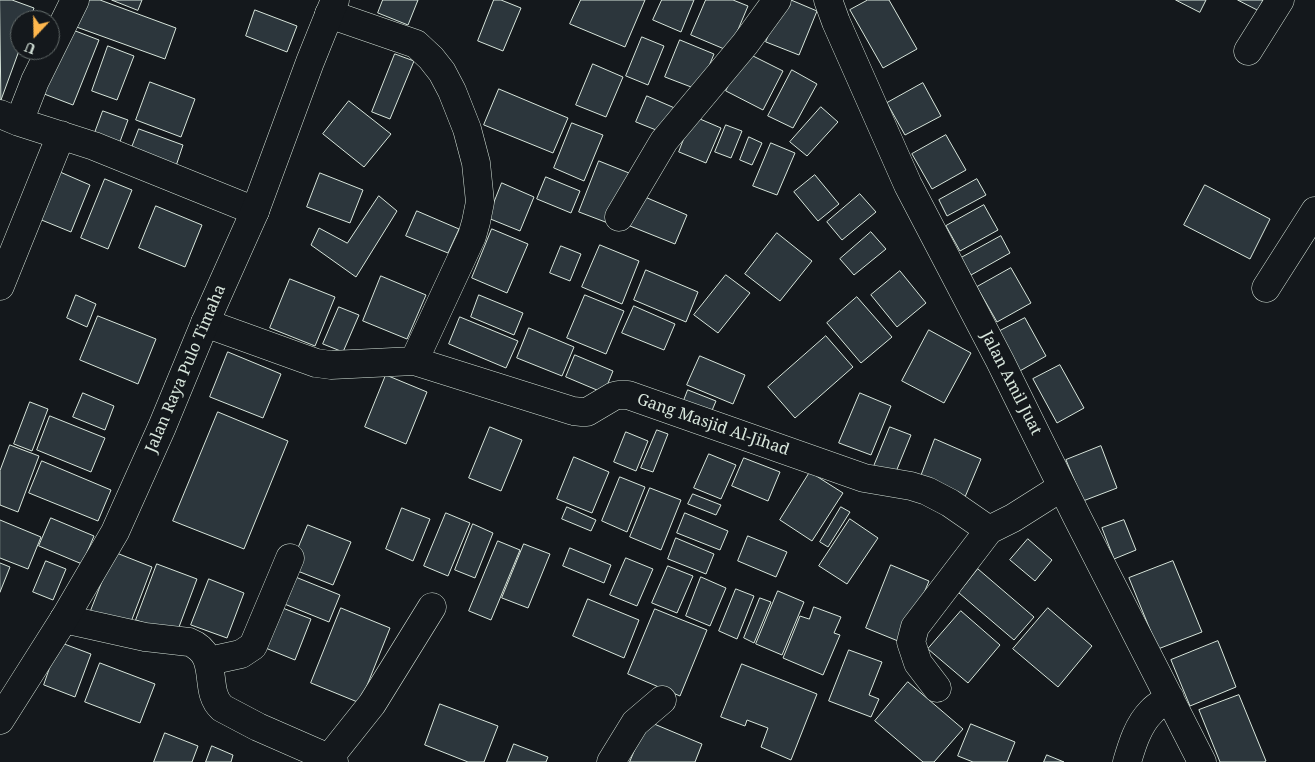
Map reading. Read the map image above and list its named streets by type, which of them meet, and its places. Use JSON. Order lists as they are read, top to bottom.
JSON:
{
  "streets": {
    "street": ["Jalan Raya Pulo Timaha", "Jalan Amil Juat", "Gang Masjid Al-Jihad"]
  },
  "crossings": [
    ["Jalan Raya Pulo Timaha", "Gang Masjid Al-Jihad"]
  ],
  "north": "bottom"
}
